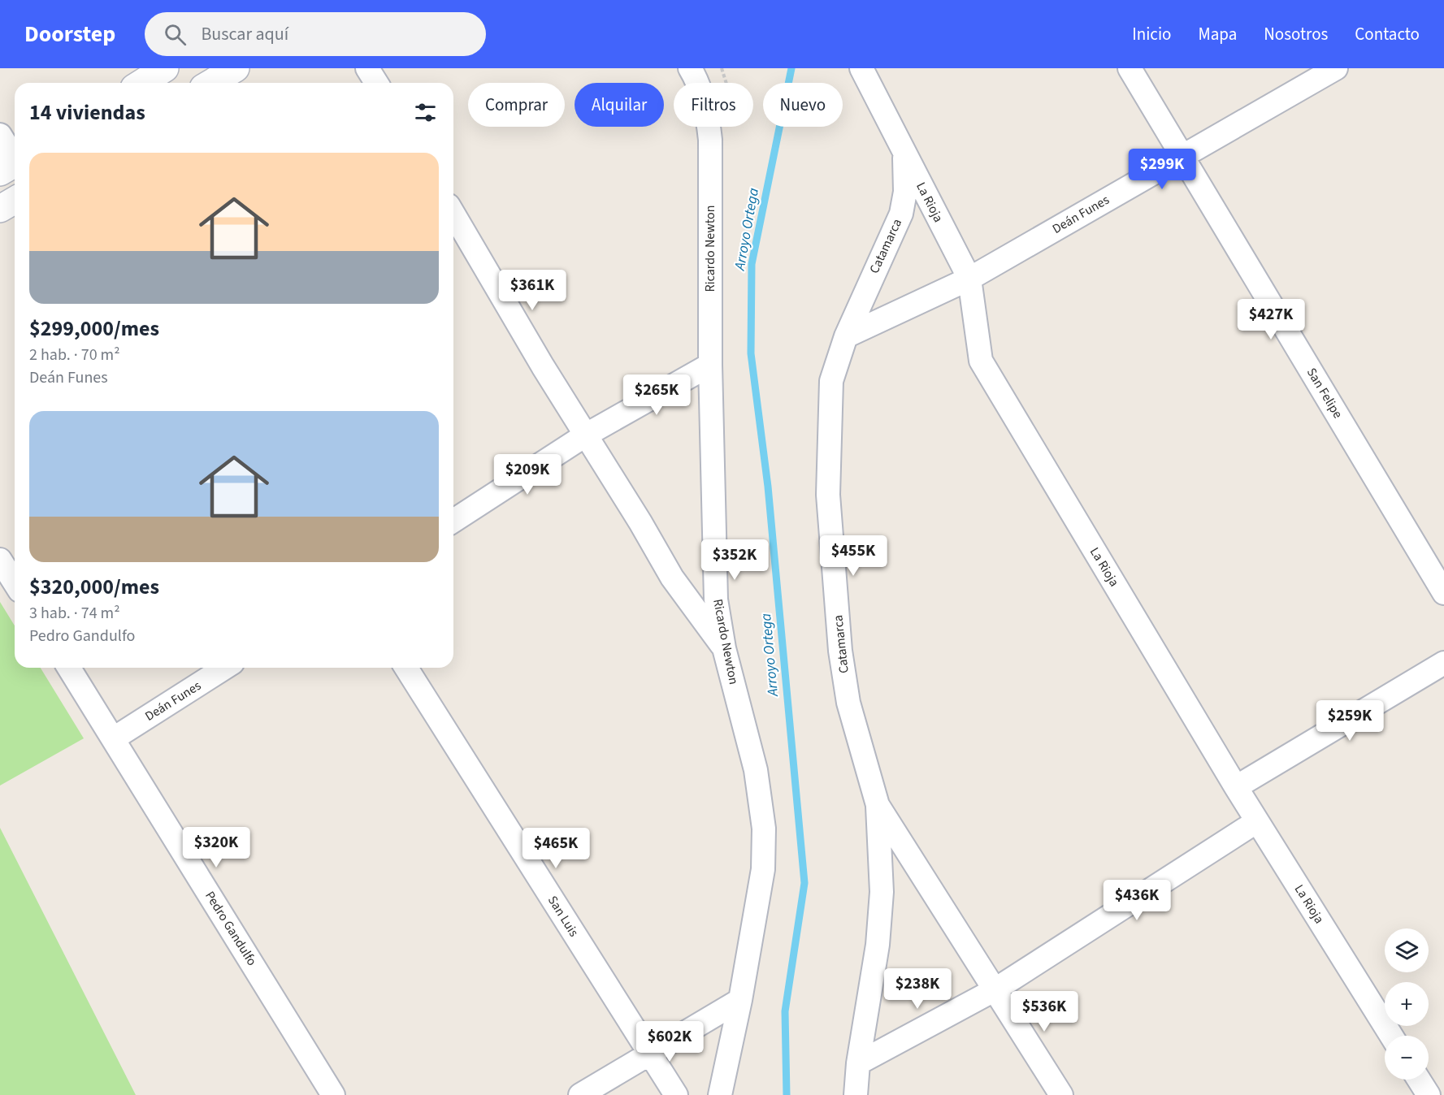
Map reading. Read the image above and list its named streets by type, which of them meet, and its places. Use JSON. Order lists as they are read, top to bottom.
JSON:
{
  "streets": {
    "street": [
      "La Rioja",
      "Deán Funes",
      "Catamarca",
      "Ricardo Newton",
      "San Felipe",
      "San Luis",
      "Pedro Gandulfo"
    ]
  },
  "crossings": [
    ["La Rioja", "Deán Funes"],
    ["La Rioja", "Catamarca"],
    ["Deán Funes", "Catamarca"],
    ["Deán Funes", "San Felipe"],
    ["Deán Funes", "Pedro Gandulfo"]
  ],
  "water": ["Arroyo Ortega"],
  "page": {
    "header": "Doorstep",
    "search": "Buscar aquí",
    "nav": [
      "Inicio",
      "Mapa",
      "Nosotros",
      "Contacto"
    ],
    "chip": [
      "Comprar",
      "Alquilar",
      "Filtros",
      "Nuevo"
    ],
    "heading": "14 viviendas",
    "list": [
      {
        "name": "$299,000/mes",
        "note": "2 hab. · 70 m² · Deán Funes"
      },
      {
        "name": "$320,000/mes",
        "note": "3 hab. · 74 m² · Pedro Gandulfo"
      }
    ],
    "price": [
      "$299K",
      "$361K",
      "$427K",
      "$265K",
      "$209K",
      "$455K",
      "$352K",
      "$259K",
      "$320K",
      "$465K",
      "$436K",
      "$238K",
      "$536K",
      "$602K"
    ],
    "map_buttons": ["+", "−"]
  }
}
